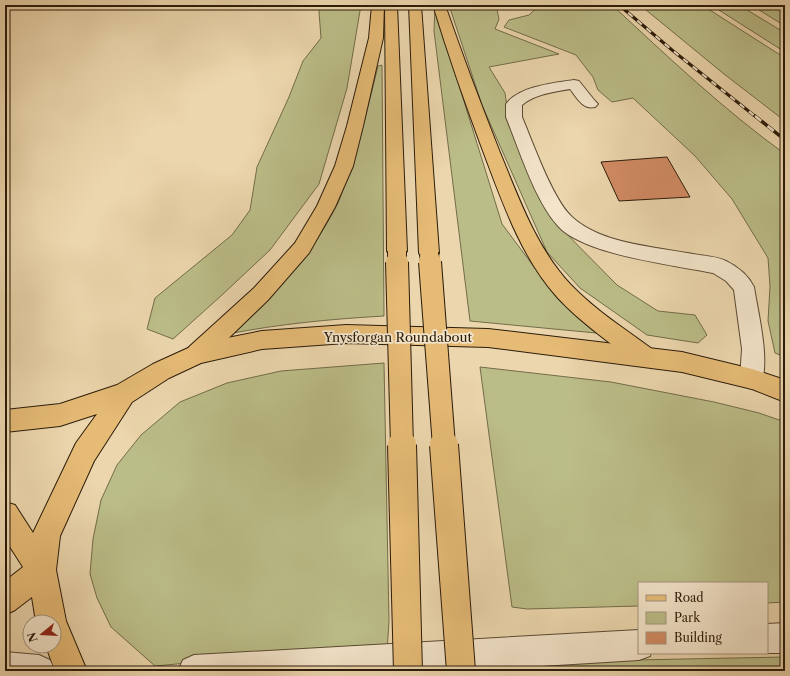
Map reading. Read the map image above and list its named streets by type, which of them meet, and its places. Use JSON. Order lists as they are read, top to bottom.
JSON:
{
  "streets": {
    "main road": ["Ynysforgan Roundabout"]
  },
  "legend": ["Road", "Park", "Building"],
  "north": "left"
}
